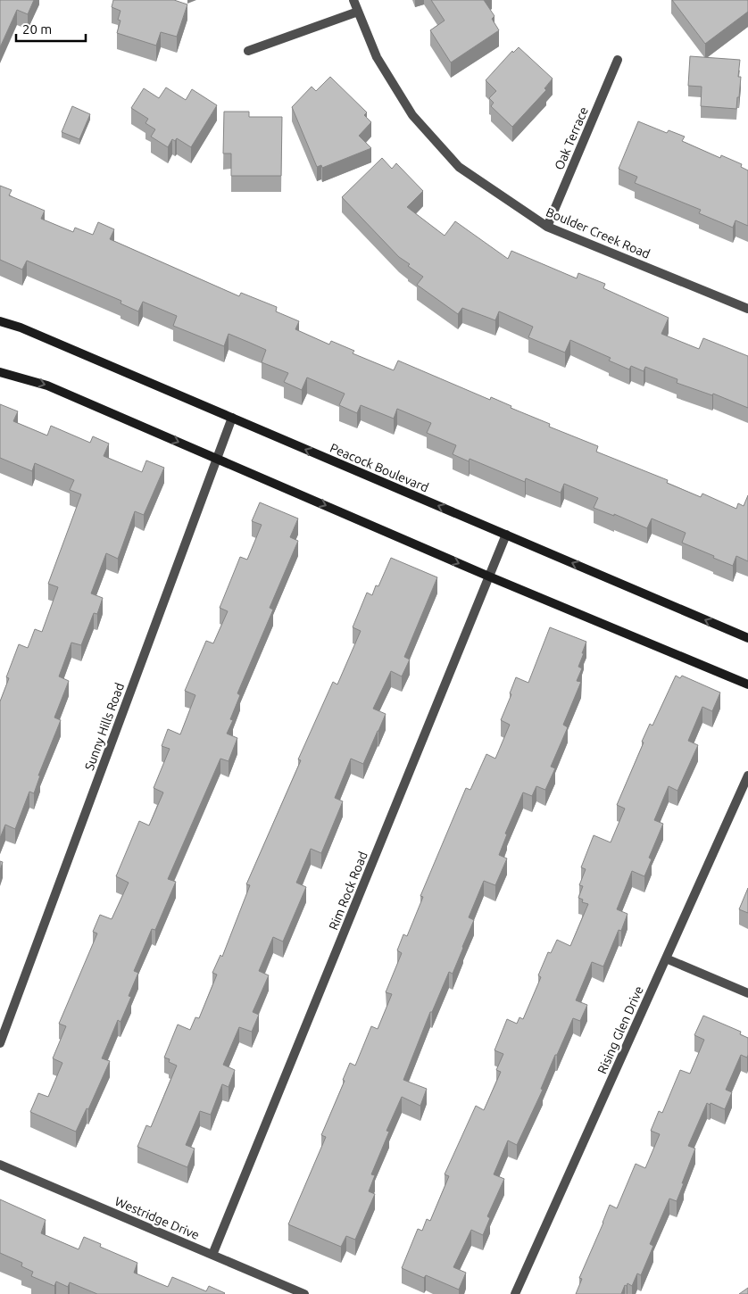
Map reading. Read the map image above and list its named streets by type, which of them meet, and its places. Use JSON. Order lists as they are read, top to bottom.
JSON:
{
  "streets": {
    "street": [
      "Oak Terrace",
      "Boulder Creek Road",
      "Peacock Boulevard",
      "Sunny Hills Road",
      "Rim Rock Road",
      "Rising Glen Drive",
      "Westridge Drive"
    ]
  },
  "crossings": [
    ["Oak Terrace", "Boulder Creek Road"],
    ["Peacock Boulevard", "Sunny Hills Road"],
    ["Peacock Boulevard", "Rim Rock Road"],
    ["Rim Rock Road", "Westridge Drive"]
  ],
  "scale_bar": "20 m"
}
